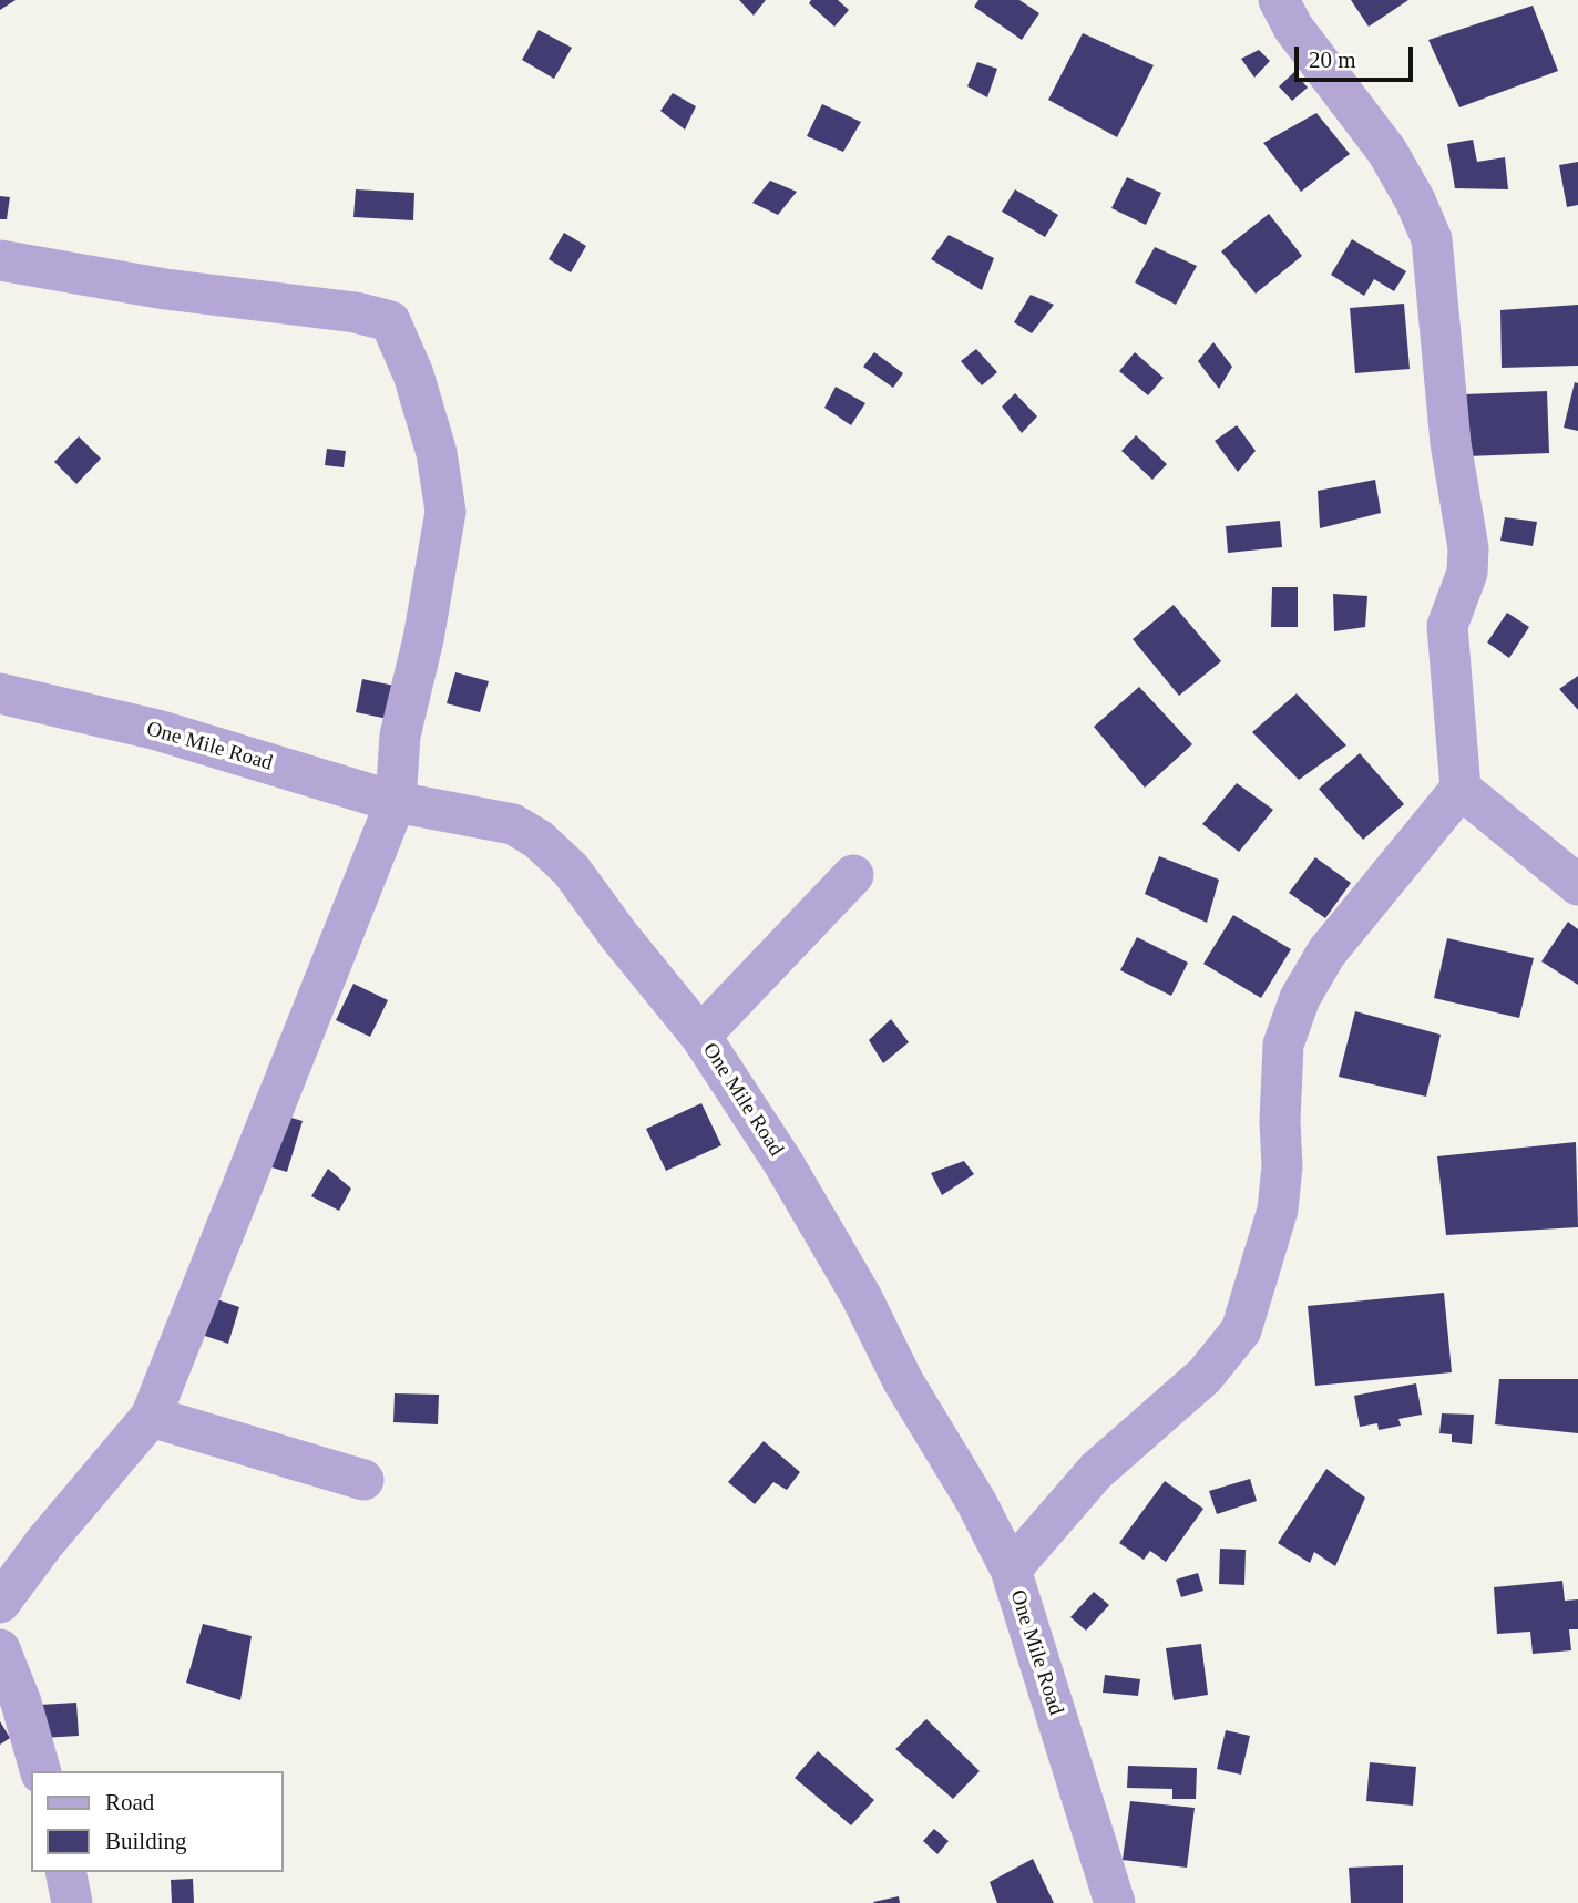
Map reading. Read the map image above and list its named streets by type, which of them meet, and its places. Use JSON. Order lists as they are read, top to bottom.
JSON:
{
  "streets": {
    "street": ["One Mile Road"]
  },
  "legend": ["Road", "Building"],
  "scale_bar": "20 m"
}
